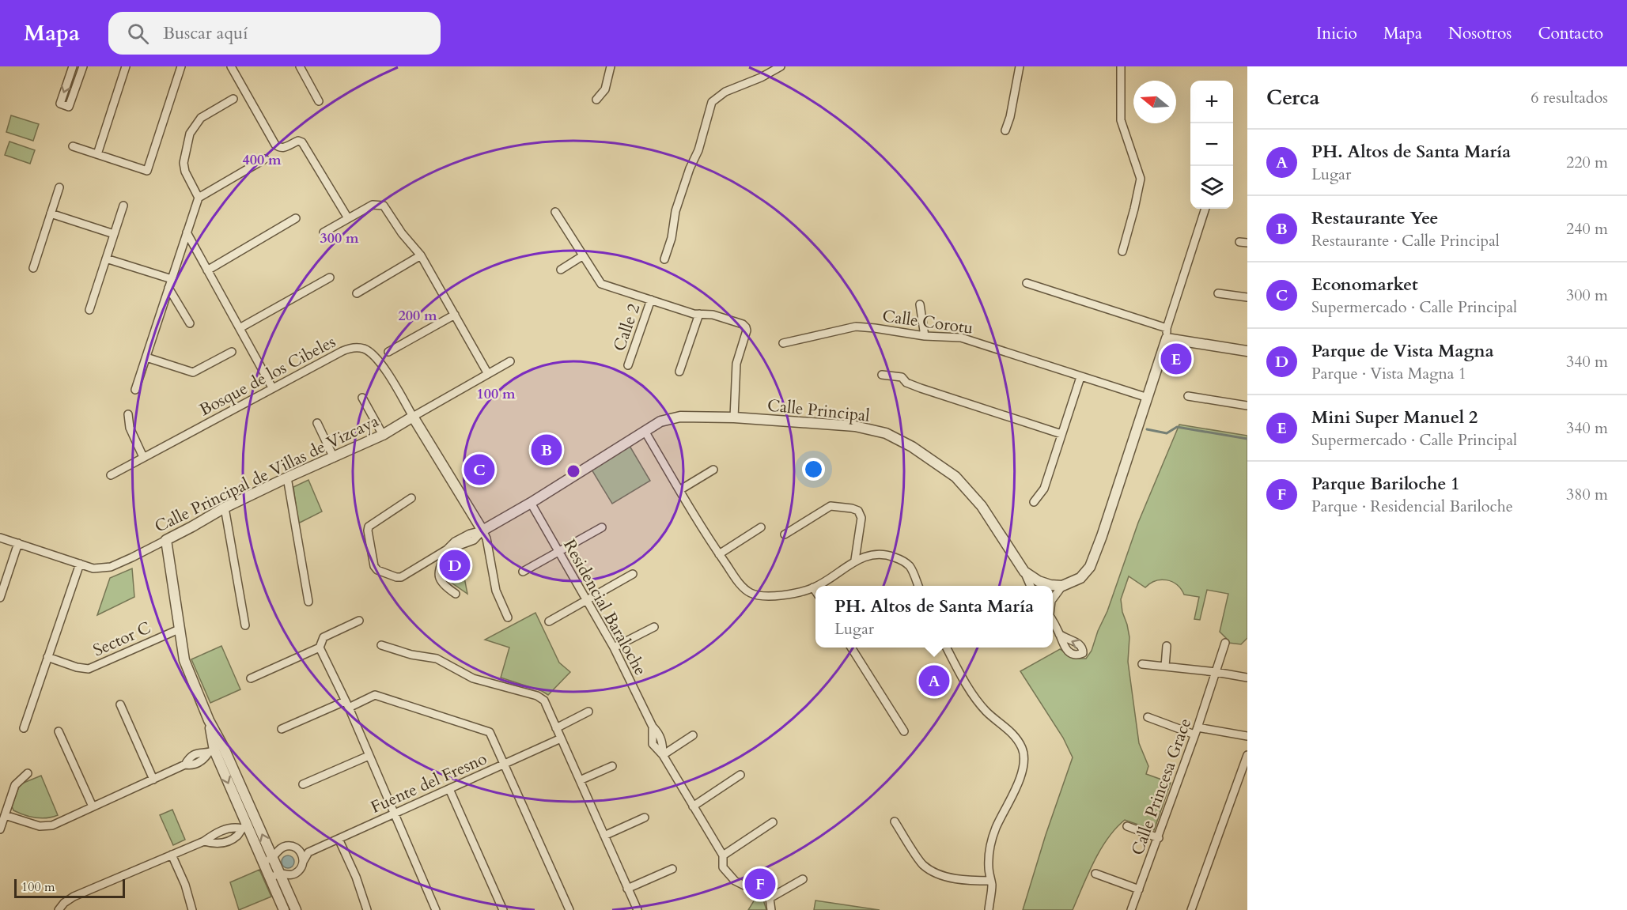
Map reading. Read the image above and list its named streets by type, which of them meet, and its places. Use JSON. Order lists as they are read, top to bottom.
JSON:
{
  "streets": {
    "street": [
      "Calle Corotu",
      "Calle 2",
      "Bosque de los Cibeles",
      "Calle Principal",
      "Calle Principal de Villas de Vizcaya",
      "Residencial Baraloche",
      "Sector C",
      "Fuente del Fresno",
      "Calle Princesa Grace"
    ]
  },
  "crossings": [
    ["Bosque de los Cibeles", "Calle Principal de Villas de Vizcaya"],
    ["Calle Principal", "Residencial Baraloche"]
  ],
  "scale_bar": "100 m",
  "north": "left",
  "page": {
    "header": "Mapa",
    "search": "Buscar aquí",
    "nav": [
      "Inicio",
      "Mapa",
      "Nosotros",
      "Contacto"
    ],
    "heading": ["Cerca", "6 resultados"],
    "map_buttons": ["+", "−"],
    "list": [
      {
        "mark": "A",
        "name": "PH. Altos de Santa María",
        "note": "Lugar",
        "value": "220 m"
      },
      {
        "mark": "B",
        "name": "Restaurante Yee",
        "note": "Restaurante · Calle Principal",
        "value": "240 m"
      },
      {
        "mark": "C",
        "name": "Economarket",
        "note": "Supermercado · Calle Principal",
        "value": "300 m"
      },
      {
        "mark": "D",
        "name": "Parque de Vista Magna",
        "note": "Parque · Vista Magna 1",
        "value": "340 m"
      },
      {
        "mark": "E",
        "name": "Mini Super Manuel 2",
        "note": "Supermercado · Calle Principal",
        "value": "340 m"
      },
      {
        "mark": "F",
        "name": "Parque Bariloche 1",
        "note": "Parque · Residencial Bariloche",
        "value": "380 m"
      }
    ],
    "pins": [
      "E",
      "B",
      "C",
      "D",
      "A",
      "F"
    ],
    "popup": ["PH. Altos de Santa María", "Lugar"],
    "scale": "100 m"
  },
  "rings": [
    "400 m",
    "300 m",
    "200 m",
    "100 m"
  ]
}
